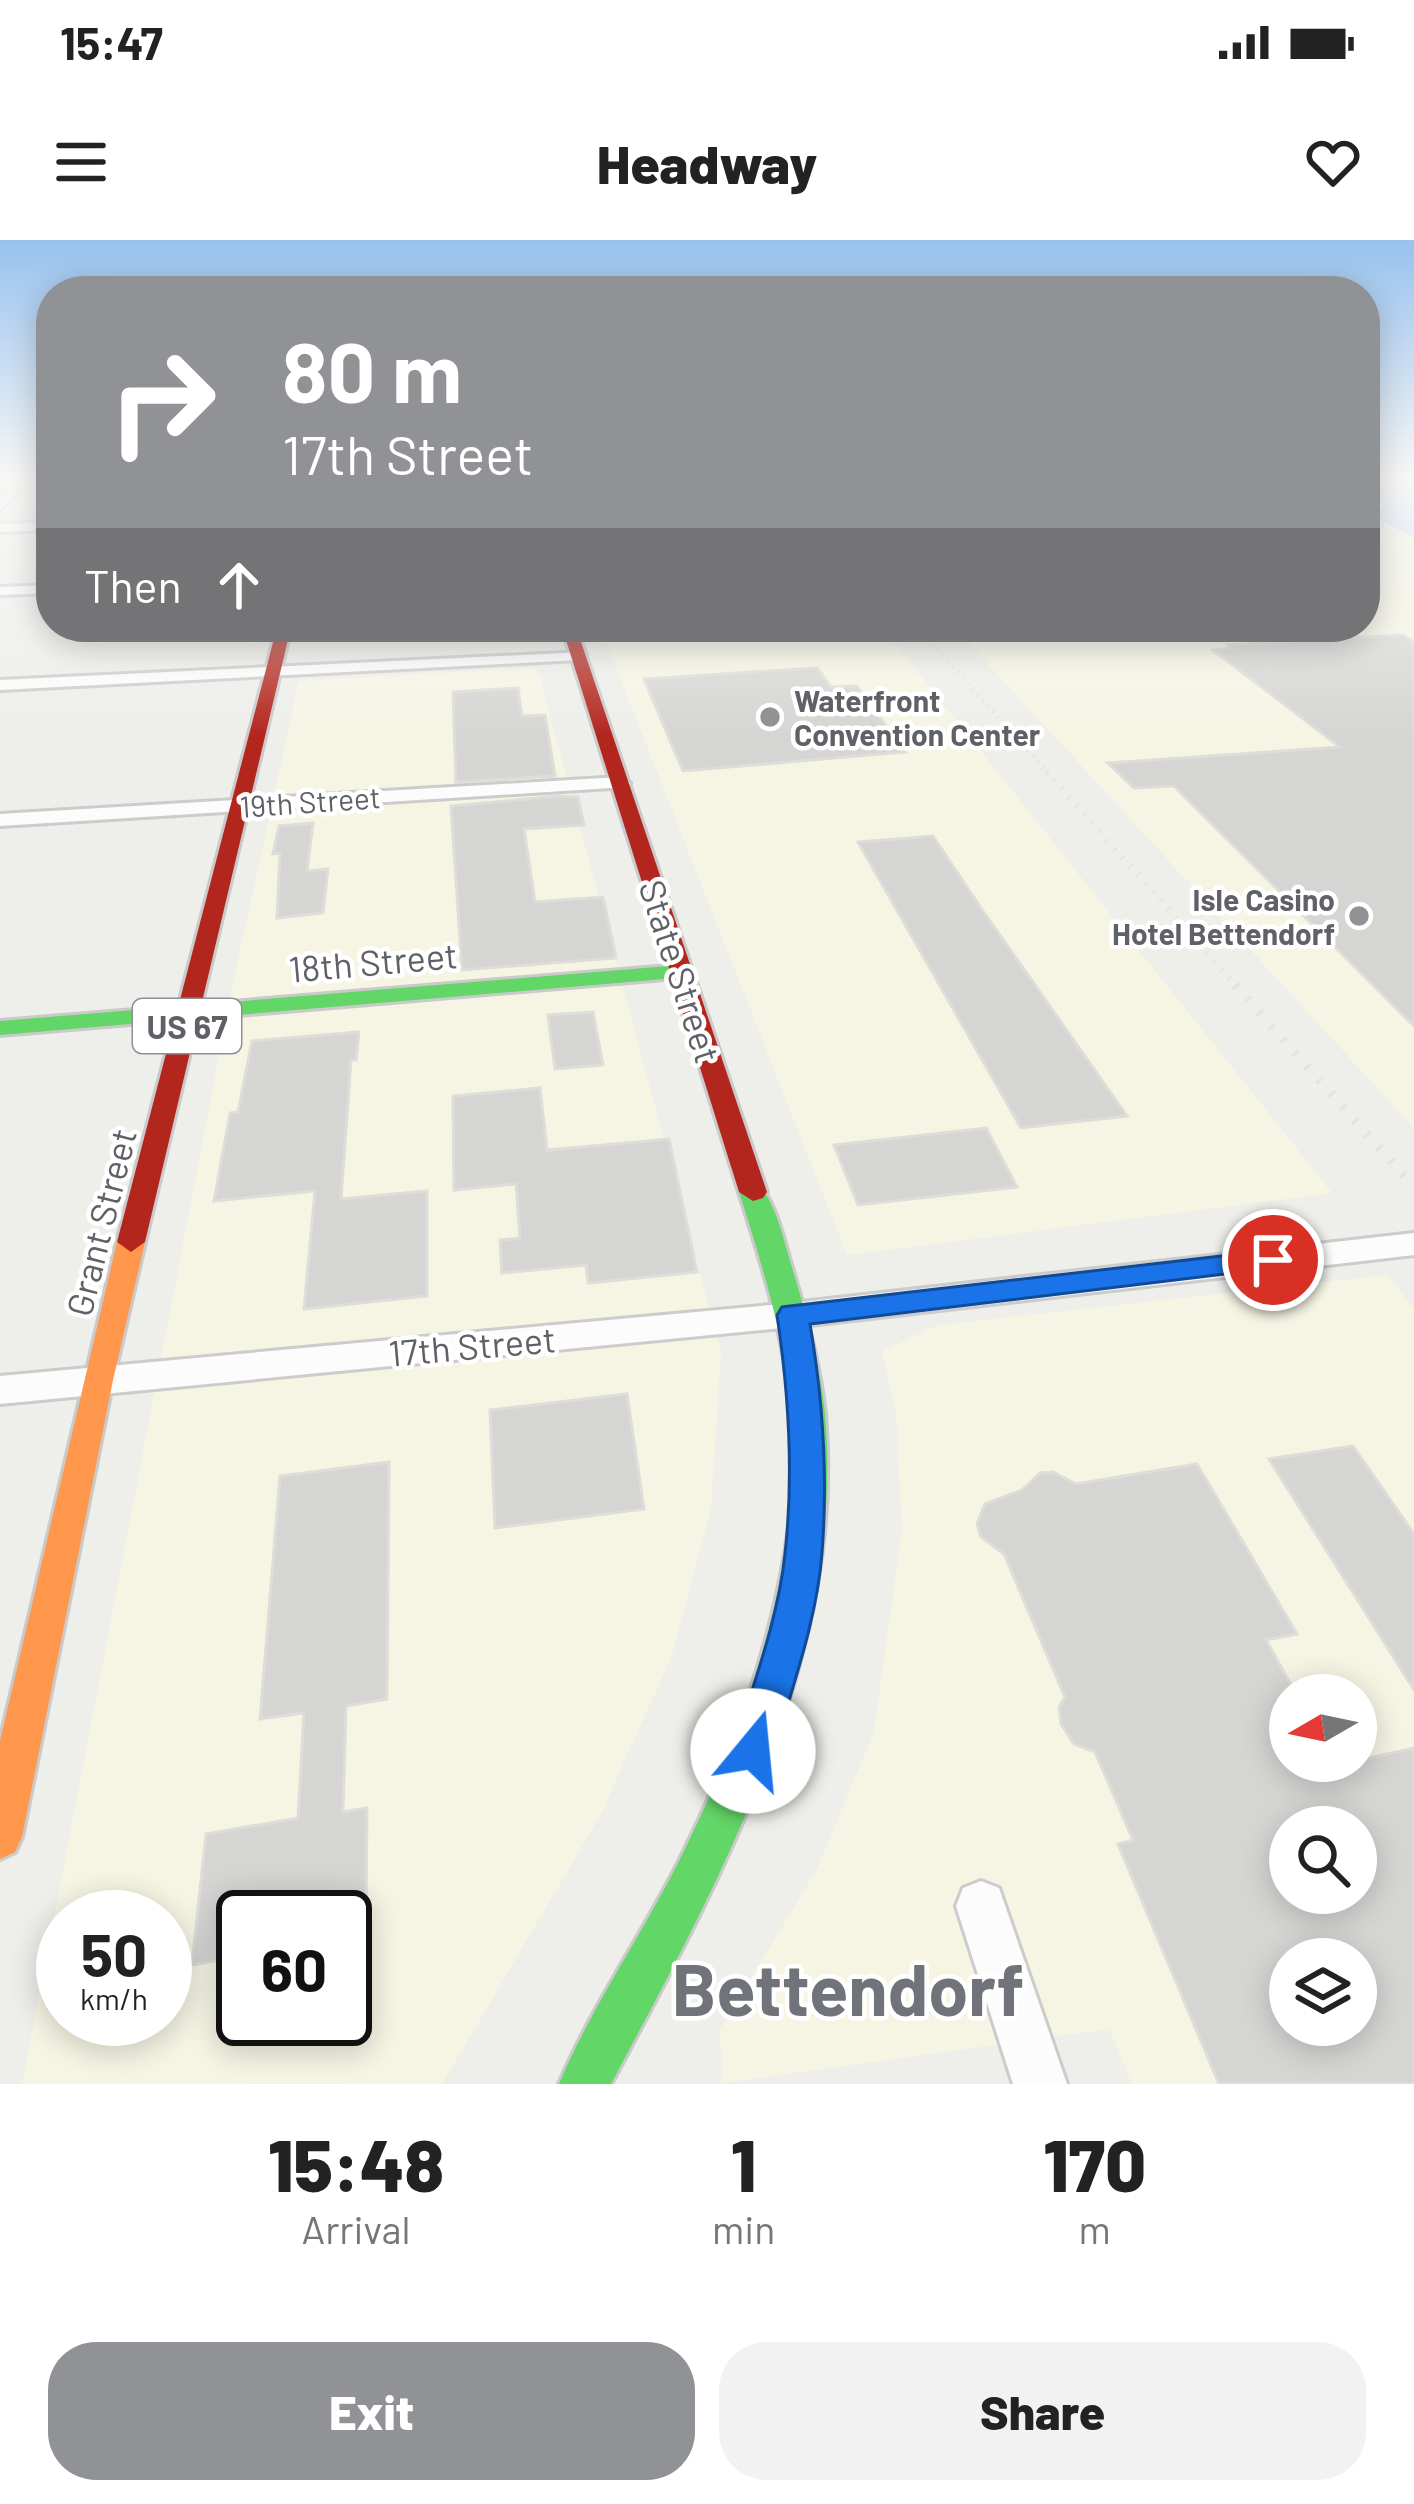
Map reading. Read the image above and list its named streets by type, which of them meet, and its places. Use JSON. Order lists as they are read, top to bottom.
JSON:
{
  "streets": {
    "main road": [
      "18th Street",
      "State Street",
      "US 67",
      "Grant Street"
    ],
    "street": ["19th Street", "17th Street"]
  },
  "crossings": [
    ["19th Street", "State Street"],
    ["19th Street", "Grant Street"],
    ["18th Street", "State Street"],
    ["18th Street", "Grant Street"],
    ["State Street", "17th Street"],
    ["Grant Street", "17th Street"]
  ],
  "districts": ["Bettendorf"],
  "places": ["Waterfront Convention Center", "Isle Casino Hotel Bettendorf"],
  "north": "left",
  "page": {
    "status": "15:47",
    "header": "Headway",
    "turn": ["80 m", "17th Street"],
    "then": "Then",
    "speed": "50 km/h",
    "limit": "60",
    "eta": [
      "15:48",
      "Arrival",
      "1",
      "min",
      "170",
      "m"
    ],
    "buttons": ["Exit", "Share"]
  }
}
